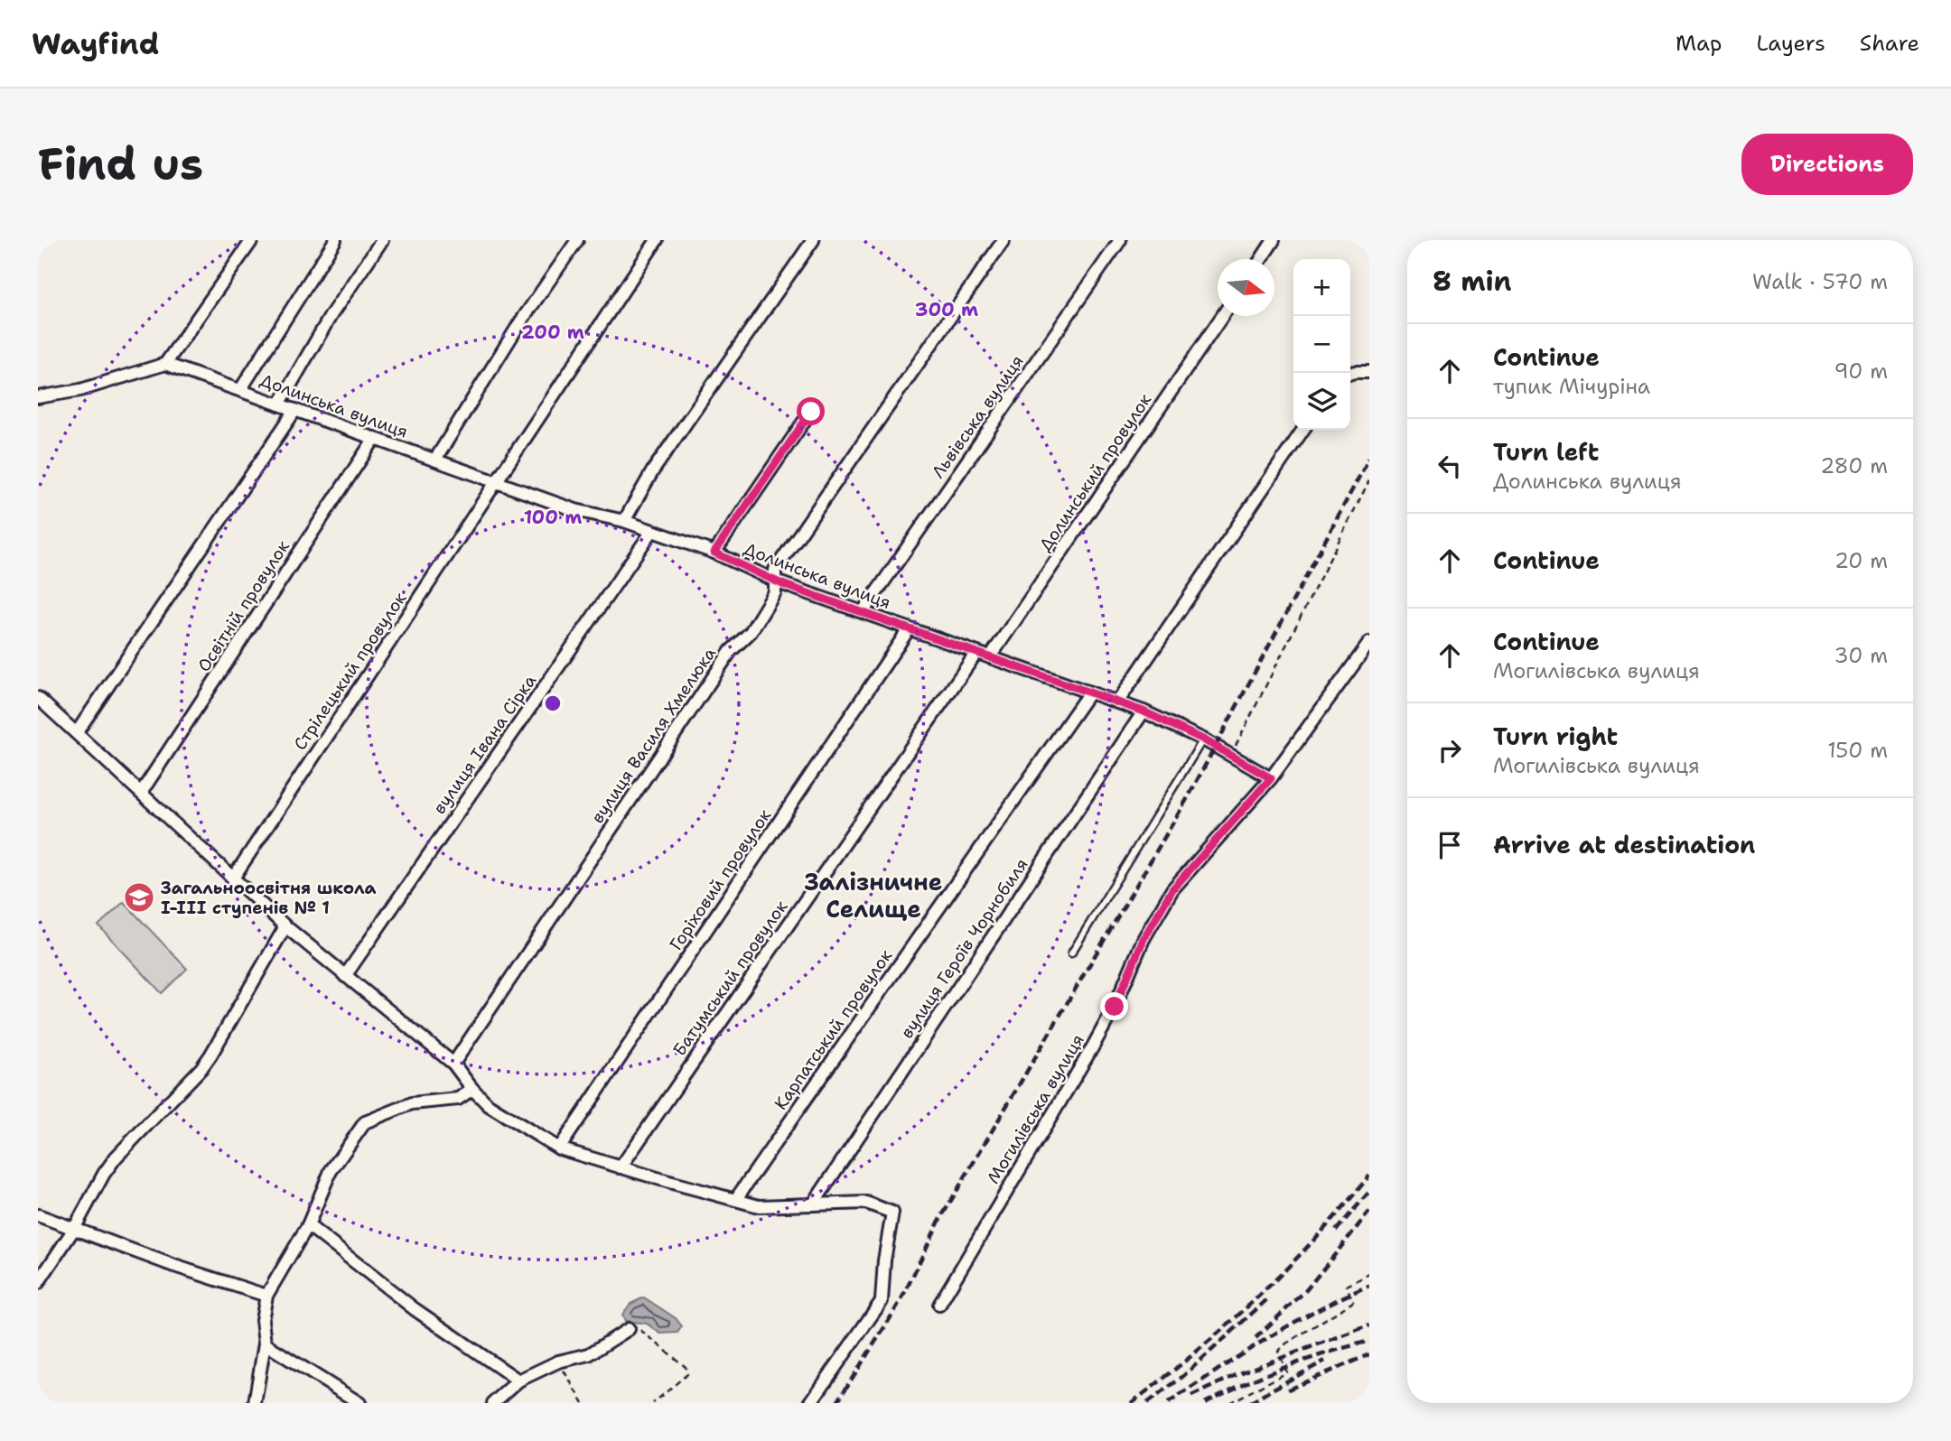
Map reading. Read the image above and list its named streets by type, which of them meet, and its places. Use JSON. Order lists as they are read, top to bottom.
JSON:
{
  "streets": {
    "street": [
      "Долинська вулиця",
      "Львівська вулиця",
      "Долинський провулок",
      "Освітній провулок",
      "Стрілецький провулок",
      "вулиця Василя Хмелюка",
      "вулиця Івана Сірка",
      "Горіховий провулок",
      "вулиця Героїв Чорнобиля",
      "Батумський провулок",
      "Карпатський провулок",
      "Могилівська вулиця"
    ]
  },
  "crossings": [
    ["Долинська вулиця", "Львівська вулиця"],
    ["Долинська вулиця", "Долинський провулок"],
    ["Долинська вулиця", "Освітній провулок"],
    ["Долинська вулиця", "Стрілецький провулок"],
    ["Долинська вулиця", "вулиця Василя Хмелюка"],
    ["Долинська вулиця", "вулиця Івана Сірка"],
    ["Долинська вулиця", "Горіховий провулок"],
    ["Долинська вулиця", "вулиця Героїв Чорнобиля"],
    ["Долинська вулиця", "Батумський провулок"],
    ["Долинська вулиця", "Карпатський провулок"]
  ],
  "districts": ["Залізничне Селище"],
  "places": {
    "school or university": ["Загальноосвітня школа І-ІІІ ступенів № 1"]
  },
  "north": "right",
  "page": {
    "header": "Wayfind",
    "nav": ["Map", "Layers", "Share"],
    "buttons": "Directions",
    "title": "Find us",
    "heading": ["8 min", "Walk · 570 m"],
    "map_buttons": ["+", "−"],
    "list": [
      ["Continue", "тупик Мічуріна", "90 m"],
      ["Turn left", "Долинська вулиця", "280 m"],
      ["Continue", "20 m"],
      ["Continue", "Могилівська вулиця", "30 m"],
      ["Turn right", "Могилівська вулиця", "150 m"],
      "Arrive at destination"
    ]
  },
  "rings": ["300 m", "200 m", "100 m"]
}
